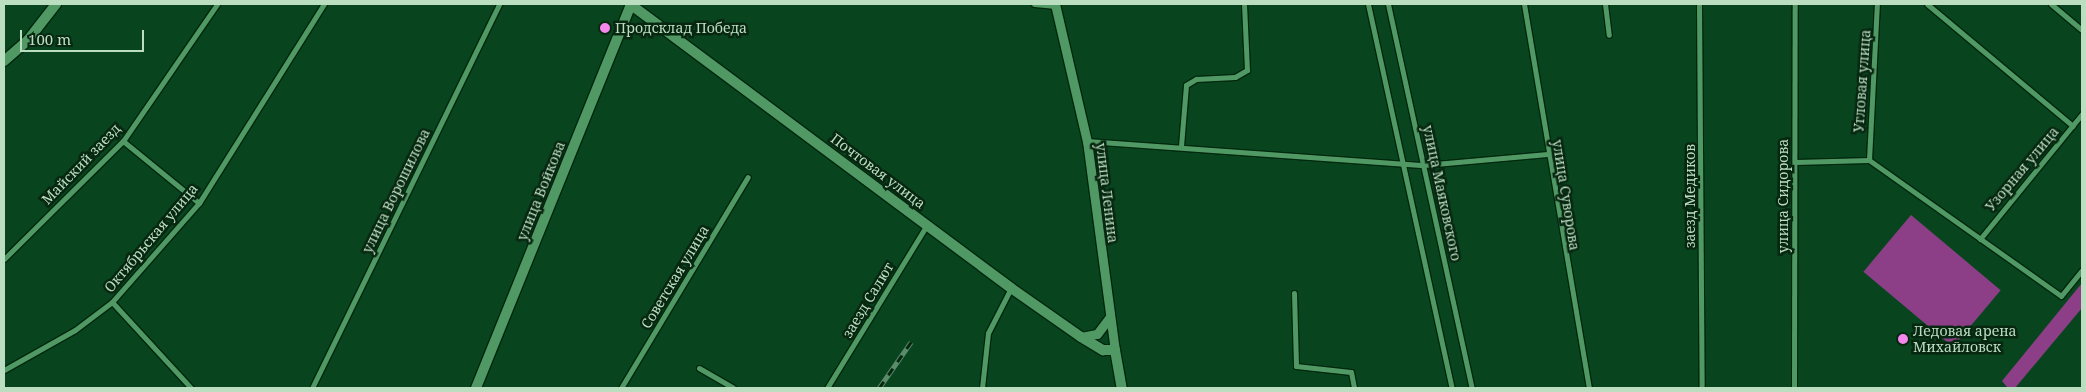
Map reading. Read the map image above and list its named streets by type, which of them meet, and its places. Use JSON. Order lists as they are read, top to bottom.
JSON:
{
  "streets": {
    "main road": ["Почтовая улица", "улица Войкова", "улица Ленина"],
    "street": [
      "Угловая улица",
      "Майский заезд",
      "Узорная улица",
      "улица Ворошилова",
      "улица Маяковского",
      "улица Суворова",
      "заезд Медиков",
      "улица Сидорова",
      "Октябрьская улица",
      "Советская улица",
      "заезд Салют"
    ]
  },
  "crossings": [
    ["Почтовая улица", "улица Войкова"],
    ["Почтовая улица", "улица Ленина"],
    ["Почтовая улица", "заезд Салют"]
  ],
  "places": ["Продсклад Победа", "Ледовая арена Михайловск"],
  "scale_bar": "100 m"
}
